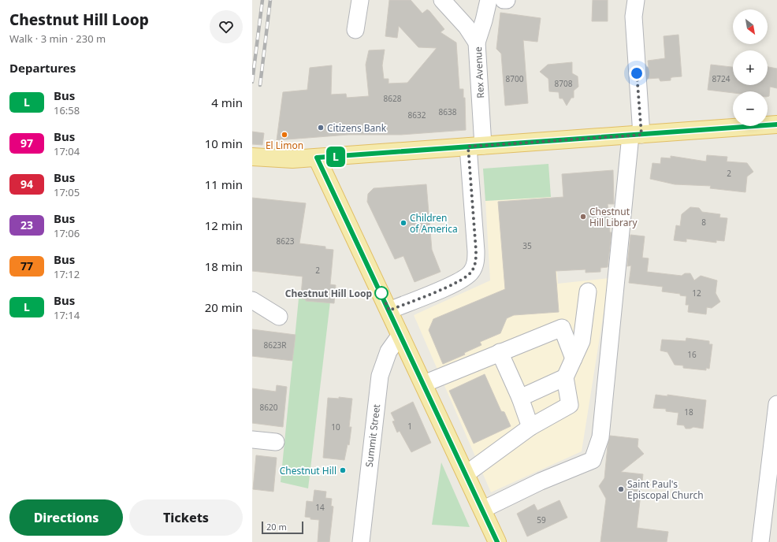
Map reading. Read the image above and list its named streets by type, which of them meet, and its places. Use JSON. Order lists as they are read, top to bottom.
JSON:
{
  "streets": {
    "street": ["Rex Avenue", "Summit Street"]
  },
  "places": [
    "Citizens Bank",
    "El Limon",
    "Chestnut Hill Library",
    "Children of America",
    "Chestnut Hill Loop",
    "Chestnut Hill",
    "Saint Paul's Episcopal Church"
  ],
  "lines": ["bus line L"],
  "house_numbers": [
    "8700",
    "8724",
    "8708",
    "8628",
    "8638",
    "8632",
    "2",
    "8",
    "8623",
    "35",
    "2",
    "12",
    "8623R",
    "16",
    "8620",
    "18",
    "1",
    "10",
    "14",
    "59"
  ],
  "scale_bar": "20 m",
  "north": "bottom right",
  "page": {
    "heading": [
      ["Chestnut Hill Loop", "Walk · 3 min · 230 m"],
      "Departures"
    ],
    "on_map": "L",
    "map_buttons": ["+", "−"],
    "list": [
      {
        "mark": "L",
        "name": "Bus",
        "note": "16:58",
        "value": "4 min"
      },
      {
        "mark": "97",
        "name": "Bus",
        "note": "17:04",
        "value": "10 min"
      },
      {
        "mark": "94",
        "name": "Bus",
        "note": "17:05",
        "value": "11 min"
      },
      {
        "mark": "23",
        "name": "Bus",
        "note": "17:06",
        "value": "12 min"
      },
      {
        "mark": "77",
        "name": "Bus",
        "note": "17:12",
        "value": "18 min"
      },
      {
        "mark": "L",
        "name": "Bus",
        "note": "17:14",
        "value": "20 min"
      }
    ],
    "buttons": ["Directions", "Tickets"],
    "scale": "20 m"
  }
}
